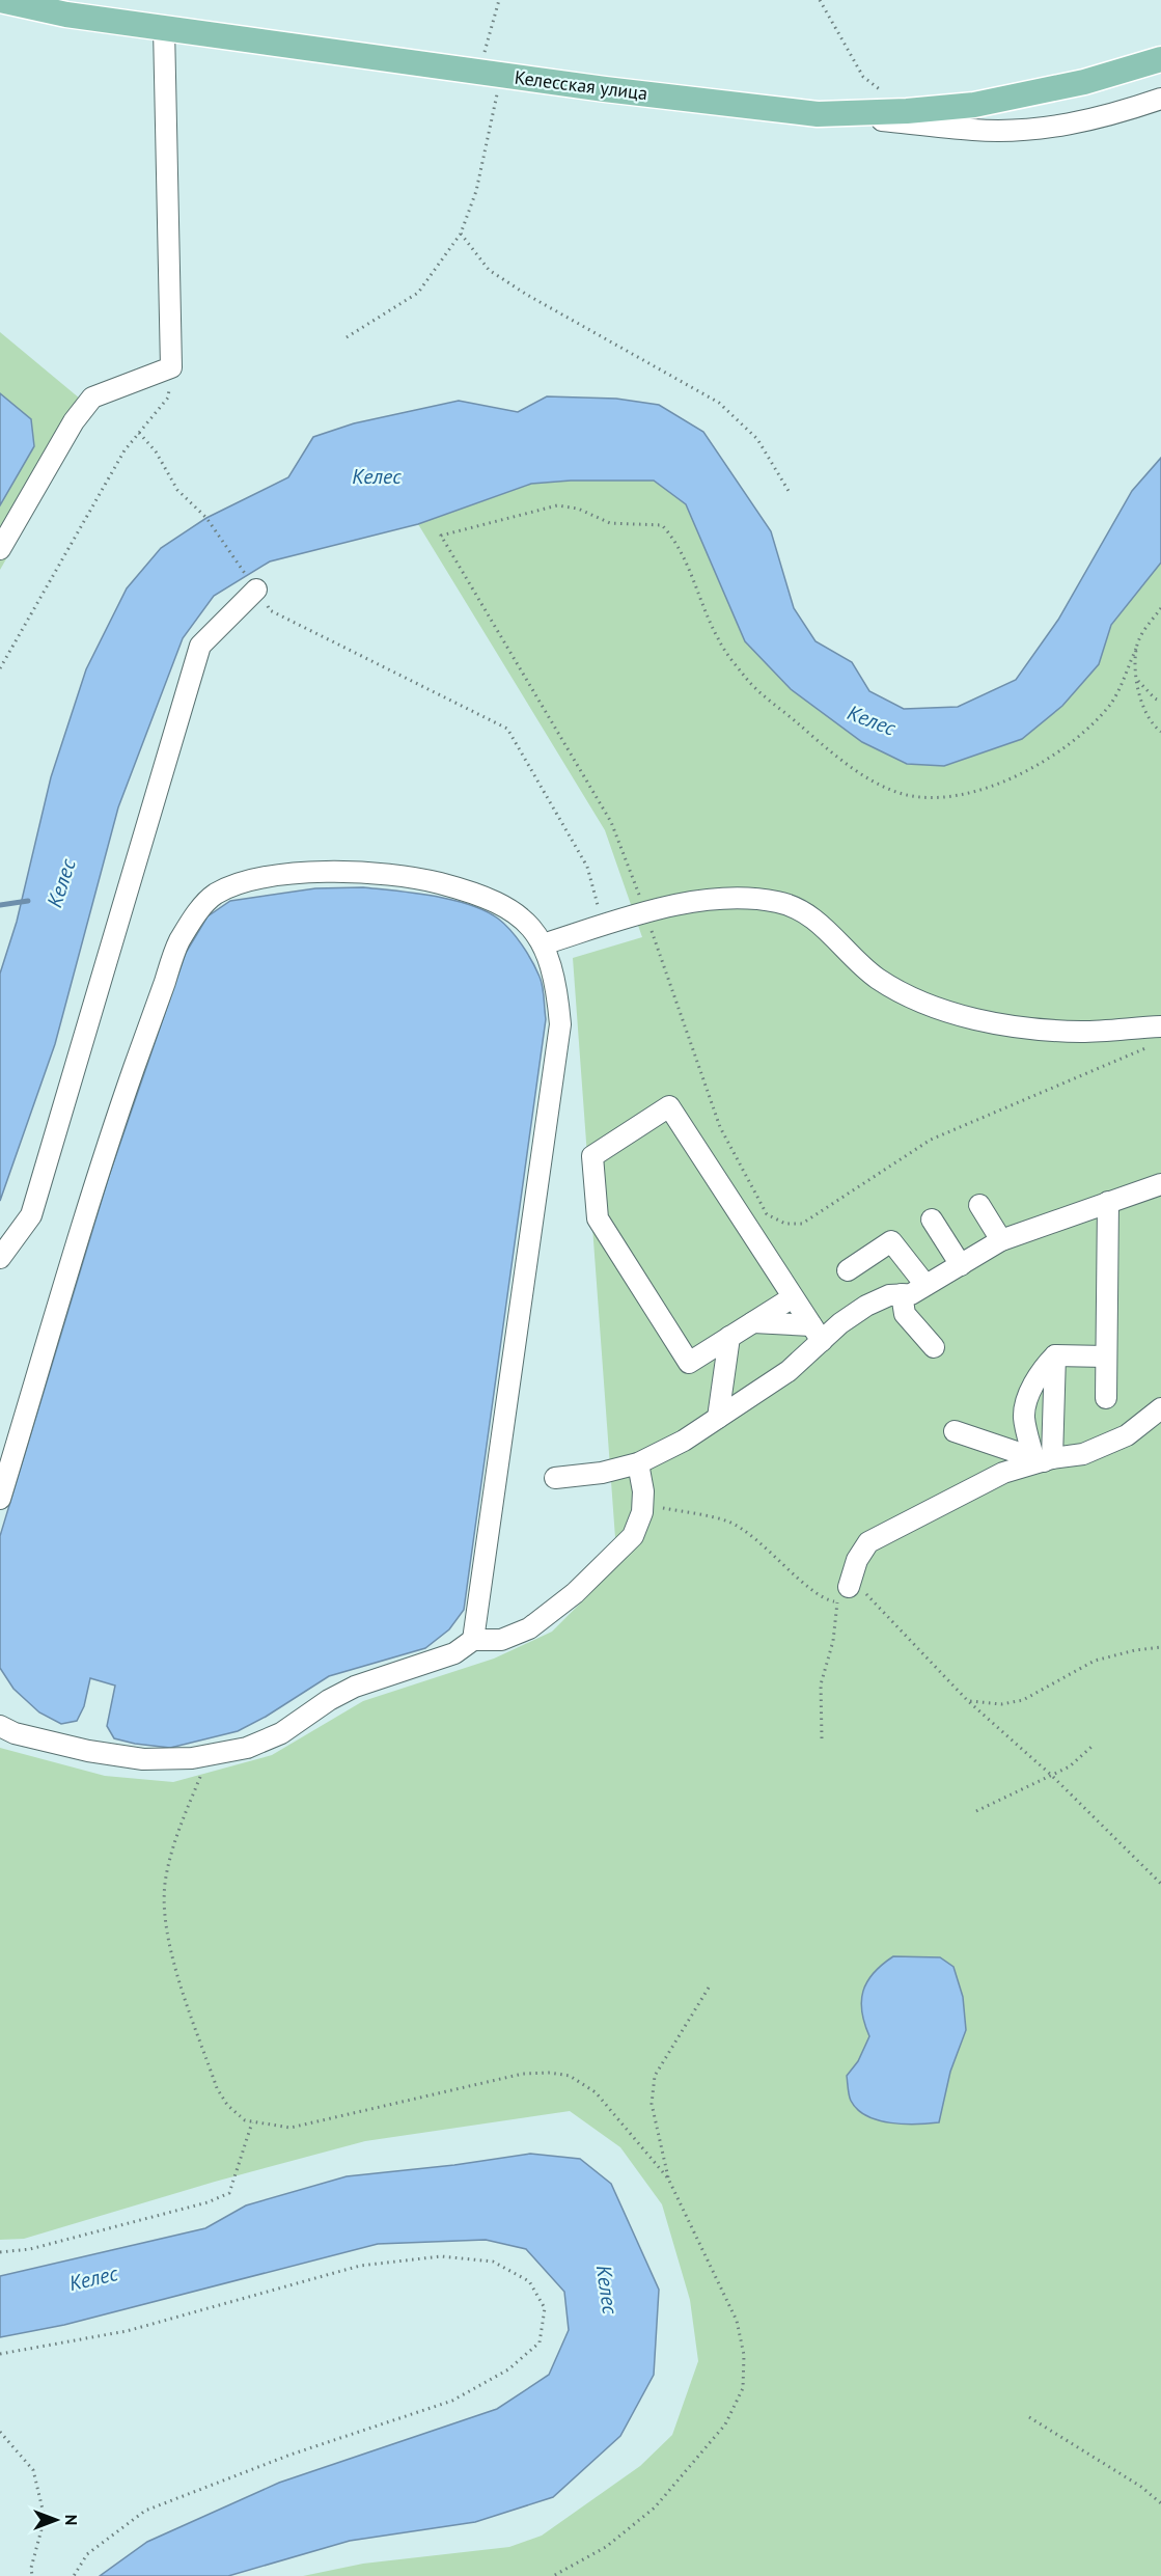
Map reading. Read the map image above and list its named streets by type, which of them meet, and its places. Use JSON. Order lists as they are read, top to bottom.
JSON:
{
  "streets": {
    "main road": ["Келесская улица"]
  },
  "water": ["Келес"],
  "north": "right"
}
